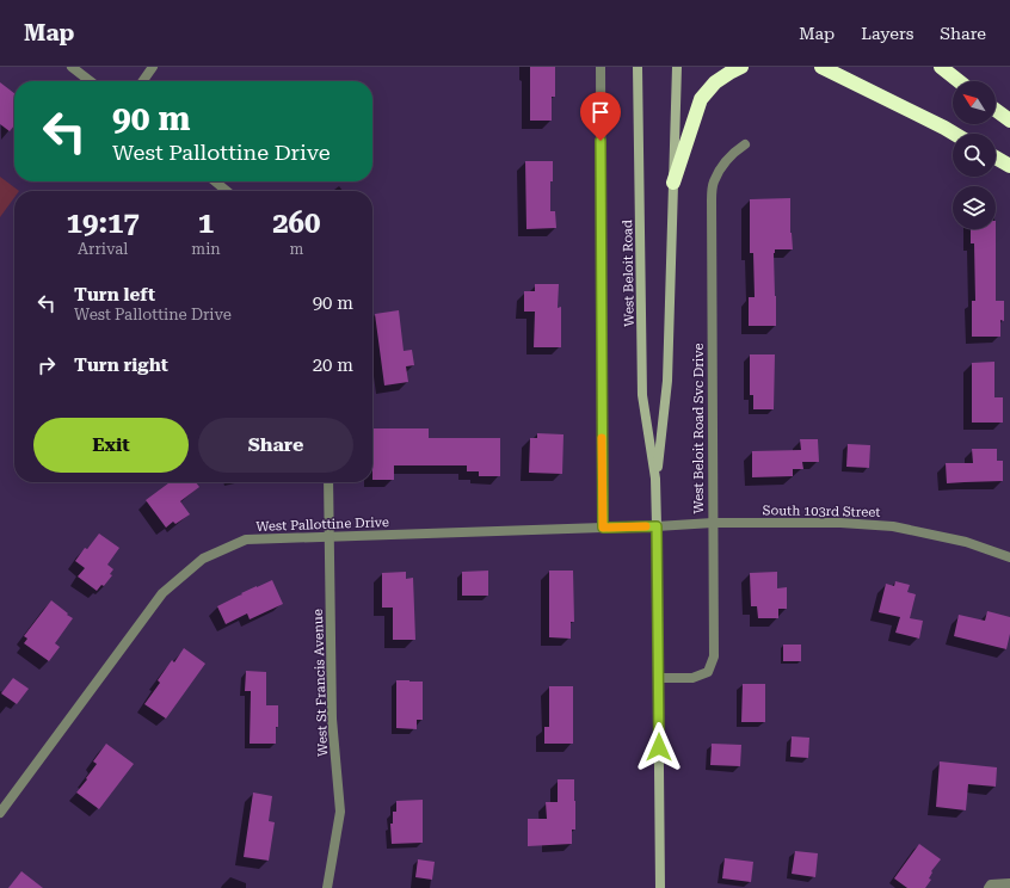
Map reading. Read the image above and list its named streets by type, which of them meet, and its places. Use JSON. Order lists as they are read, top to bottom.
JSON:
{
  "streets": {
    "main road": ["West Beloit Road"],
    "street": [
      "West Beloit Road Svc Drive",
      "South 103rd Street",
      "West Pallottine Drive",
      "West St Francis Avenue"
    ]
  },
  "crossings": [
    ["West Beloit Road", "West Beloit Road Svc Drive"],
    ["West Beloit Road", "South 103rd Street"],
    ["West Beloit Road", "West Pallottine Drive"],
    ["West Beloit Road Svc Drive", "South 103rd Street"],
    ["South 103rd Street", "West Pallottine Drive"],
    ["West Pallottine Drive", "West St Francis Avenue"]
  ],
  "north": "top left",
  "page": {
    "header": "Map",
    "nav": ["Map", "Layers", "Share"],
    "turn": ["90 m", "West Pallottine Drive"],
    "eta": [
      "19:17",
      "Arrival",
      "1",
      "min",
      "260",
      "m"
    ],
    "list": [
      {
        "name": "Turn left",
        "note": "West Pallottine Drive",
        "value": "90 m"
      },
      {
        "name": "Turn right",
        "value": "20 m"
      }
    ],
    "buttons": ["Exit", "Share"]
  }
}
